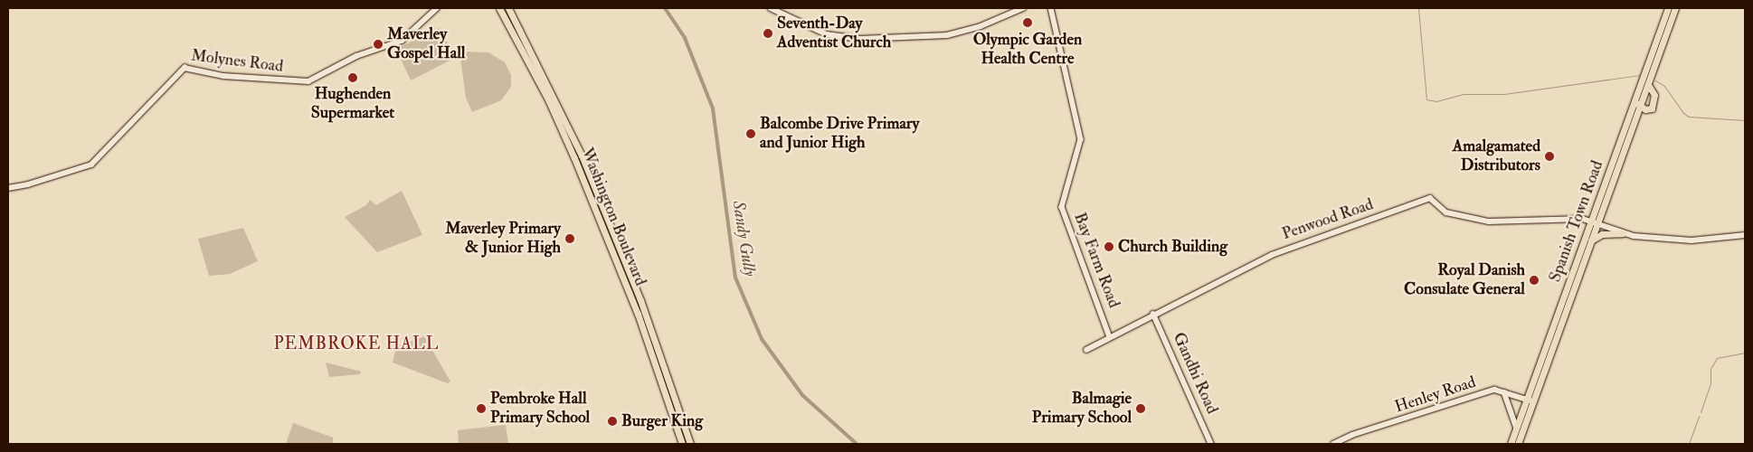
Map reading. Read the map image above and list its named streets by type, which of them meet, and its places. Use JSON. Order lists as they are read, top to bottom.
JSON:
{
  "streets": {
    "highway": ["Washington Boulevard", "Spanish Town Road"],
    "street": [
      "Molynes Road",
      "Penwood Road",
      "Bay Farm Road",
      "Gandhi Road",
      "Henley Road"
    ]
  },
  "crossings": [
    ["Penwood Road", "Spanish Town Road"],
    ["Penwood Road", "Bay Farm Road"],
    ["Penwood Road", "Gandhi Road"]
  ],
  "districts": ["PEMBROKE HALL"],
  "water": ["Sandy Gully"],
  "places": [
    "Olympic Garden Health Centre",
    "Seventh-Day Adventist Church",
    "Maverley Gospel Hall",
    "Hughenden Supermarket",
    "Balcombe Drive Primary and Junior High",
    "Amalgamated Distributors",
    "Maverley Primary & Junior High",
    "Church Building",
    "Royal Danish Consulate General",
    "Pembroke Hall Primary School",
    "Balmagie Primary School",
    "Burger King"
  ]
}
